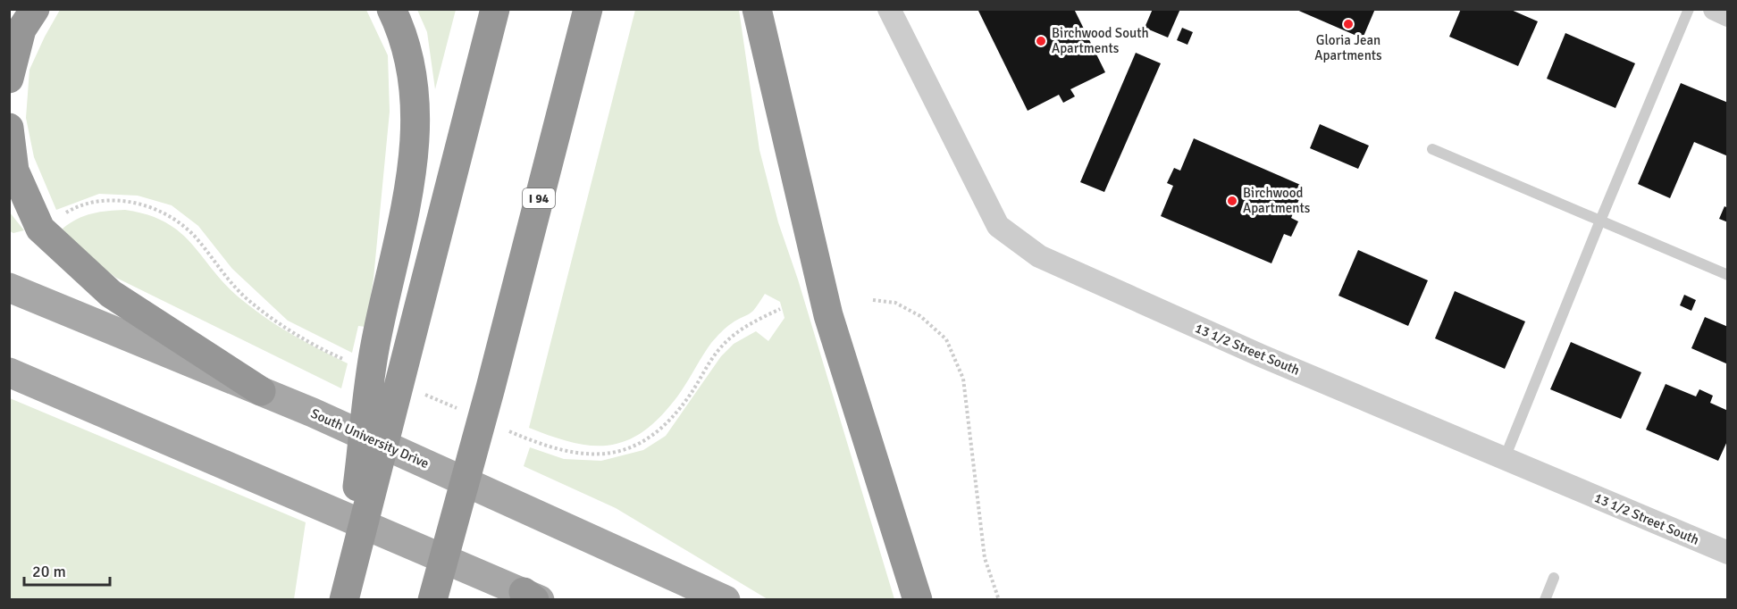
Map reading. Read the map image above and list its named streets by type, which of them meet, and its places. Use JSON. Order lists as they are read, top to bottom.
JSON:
{
  "streets": {
    "highway": ["I 94"],
    "main road": ["South University Drive"],
    "street": ["13 1/2 Street South"]
  },
  "places": ["Gloria Jean Apartments", "Birchwood South Apartments", "Birchwood Apartments"],
  "scale_bar": "20 m"
}
